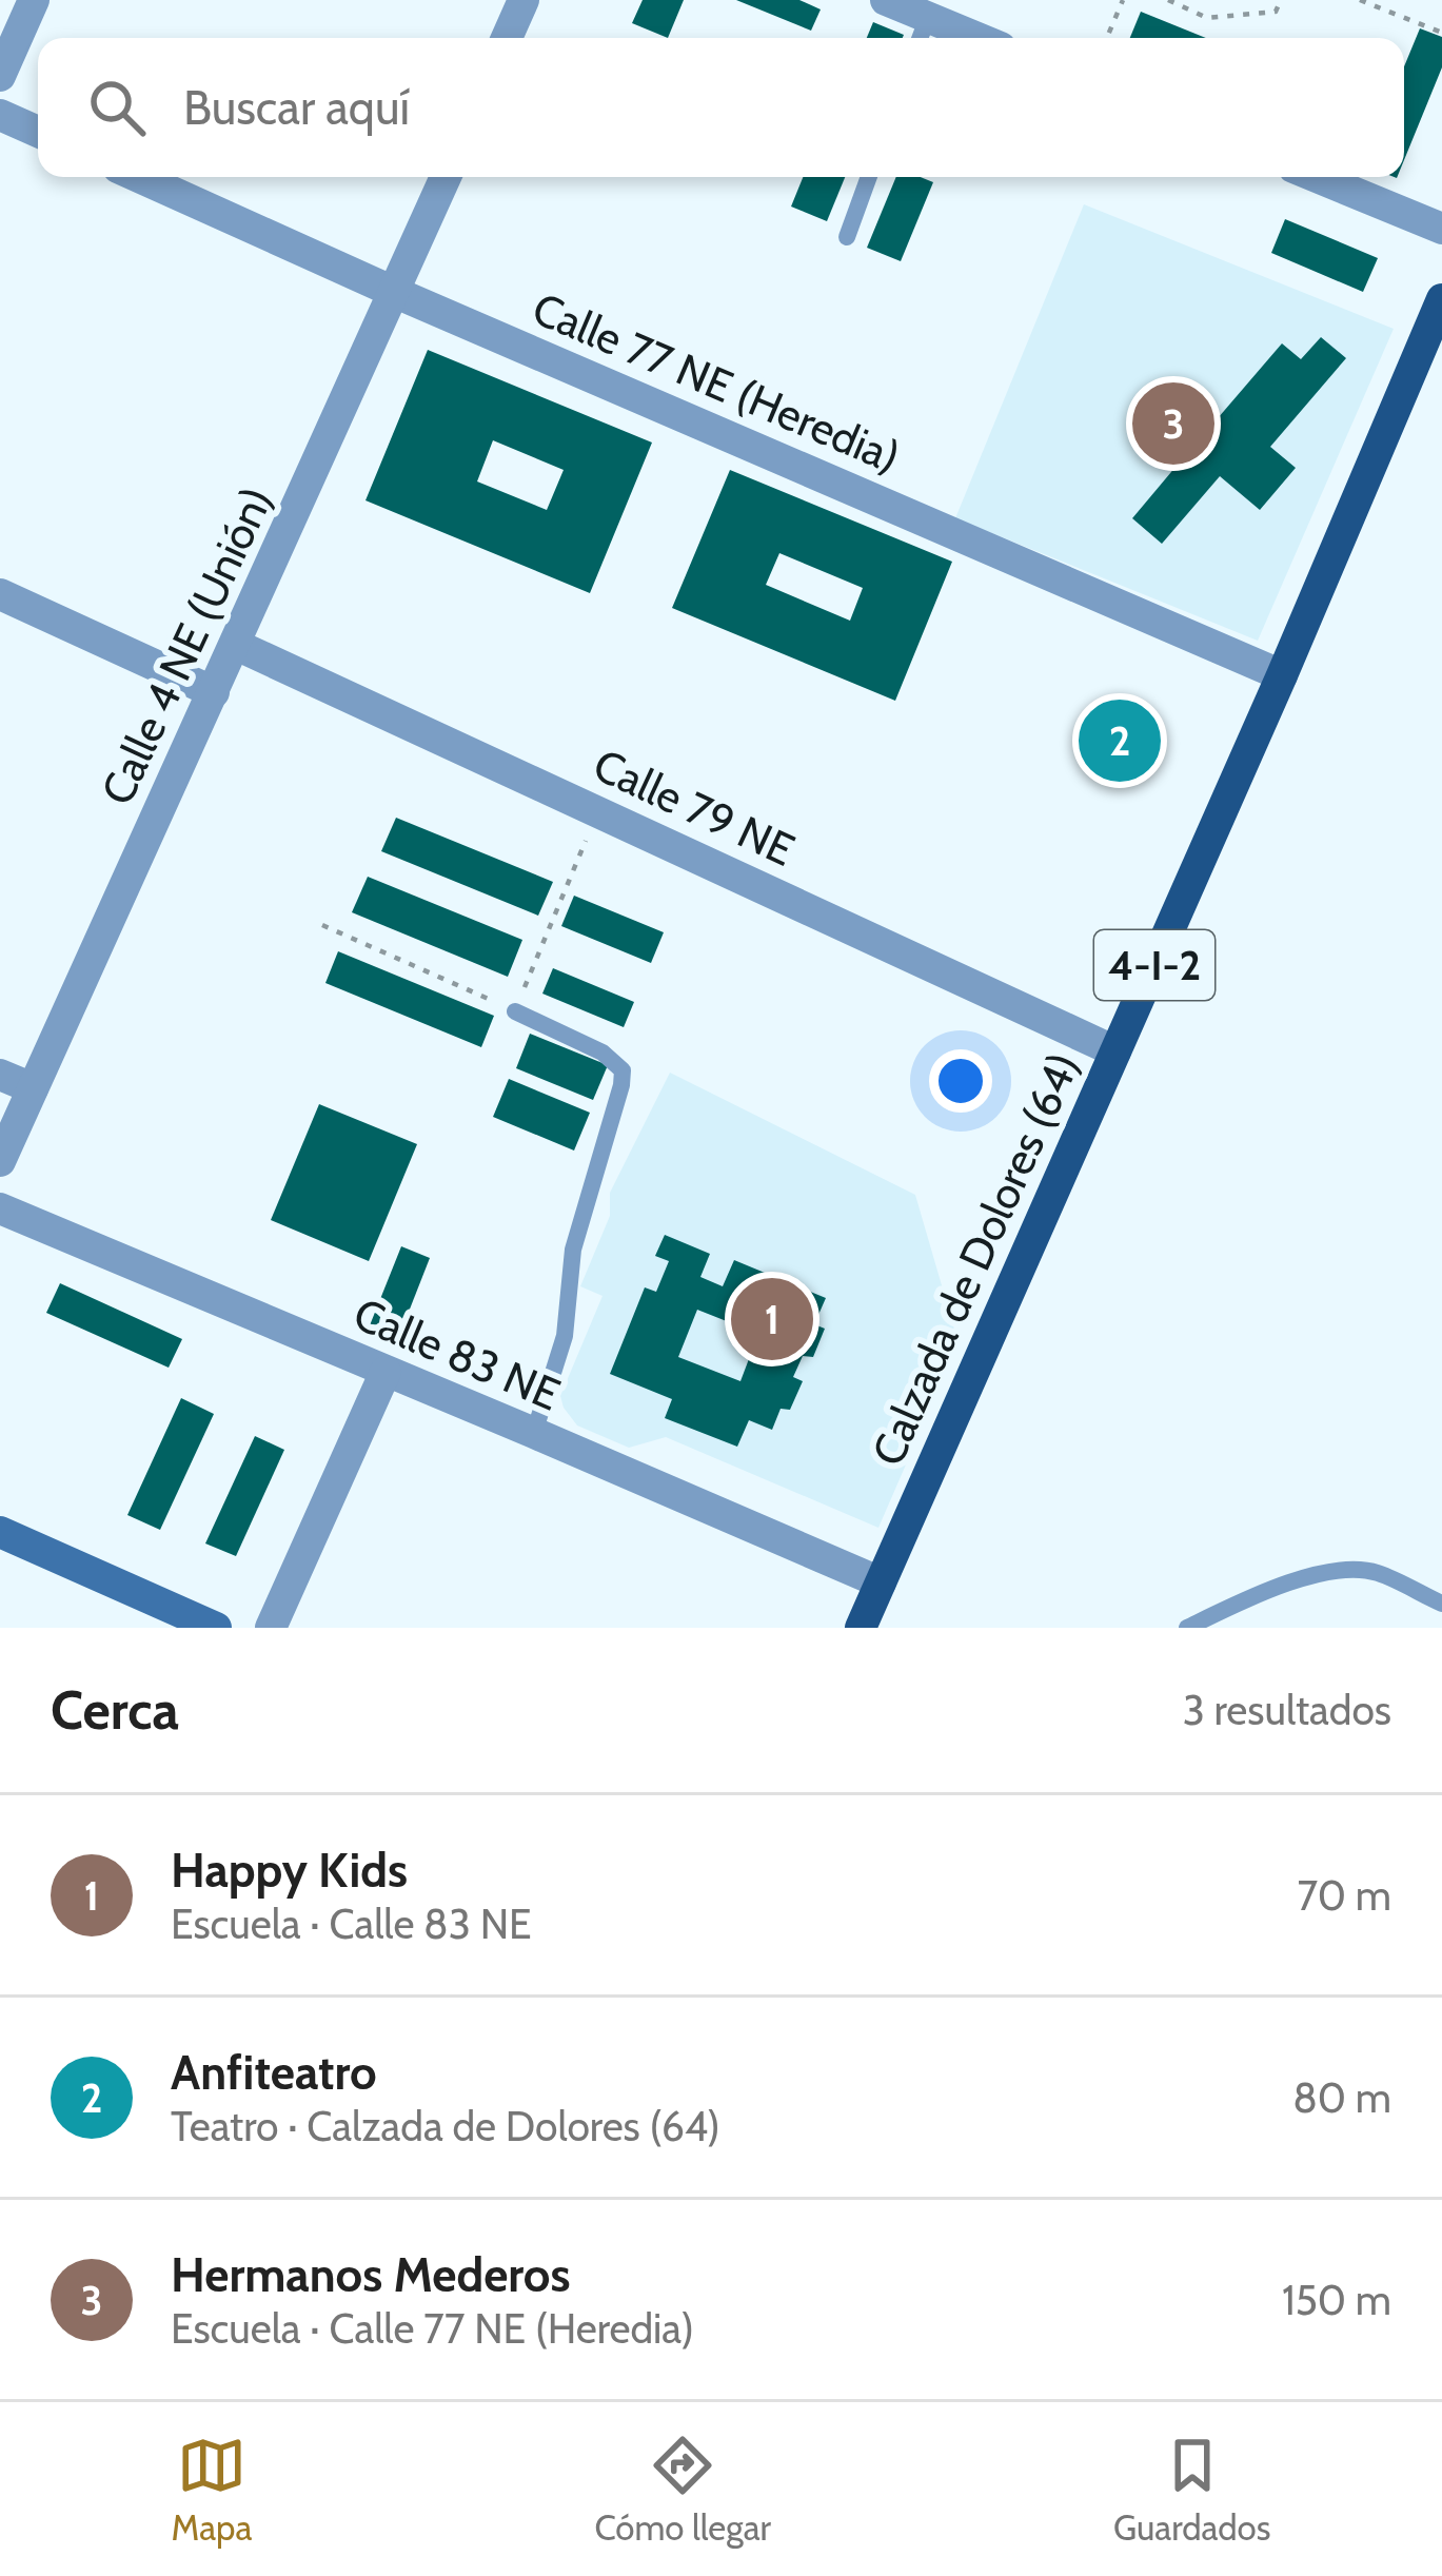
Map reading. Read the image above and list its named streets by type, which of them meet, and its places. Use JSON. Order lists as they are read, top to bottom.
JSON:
{
  "streets": {
    "main road": ["4-I-2", "Calzada de Dolores (64)"],
    "street": [
      "Calle 77 NE (Heredia)",
      "Calle 4 NE (Unión)",
      "Calle 79 NE",
      "Calle 83 NE"
    ]
  },
  "crossings": [
    ["Calle 77 NE (Heredia)", "Calle 4 NE (Unión)"],
    ["Calle 77 NE (Heredia)", "Calzada de Dolores (64)"],
    ["Calle 4 NE (Unión)", "Calle 79 NE"],
    ["Calle 79 NE", "Calzada de Dolores (64)"],
    ["Calzada de Dolores (64)", "Calle 83 NE"]
  ],
  "page": {
    "search": "Buscar aquí",
    "pins": ["3", "2", "1"],
    "heading": ["Cerca", "3 resultados"],
    "list": [
      {
        "mark": "1",
        "name": "Happy Kids",
        "note": "Escuela · Calle 83 NE",
        "value": "70 m"
      },
      {
        "mark": "2",
        "name": "Anfiteatro",
        "note": "Teatro · Calzada de Dolores (64)",
        "value": "80 m"
      },
      {
        "mark": "3",
        "name": "Hermanos Mederos",
        "note": "Escuela · Calle 77 NE (Heredia)",
        "value": "150 m"
      }
    ],
    "nav": ["Mapa", "Cómo llegar", "Guardados"]
  }
}
